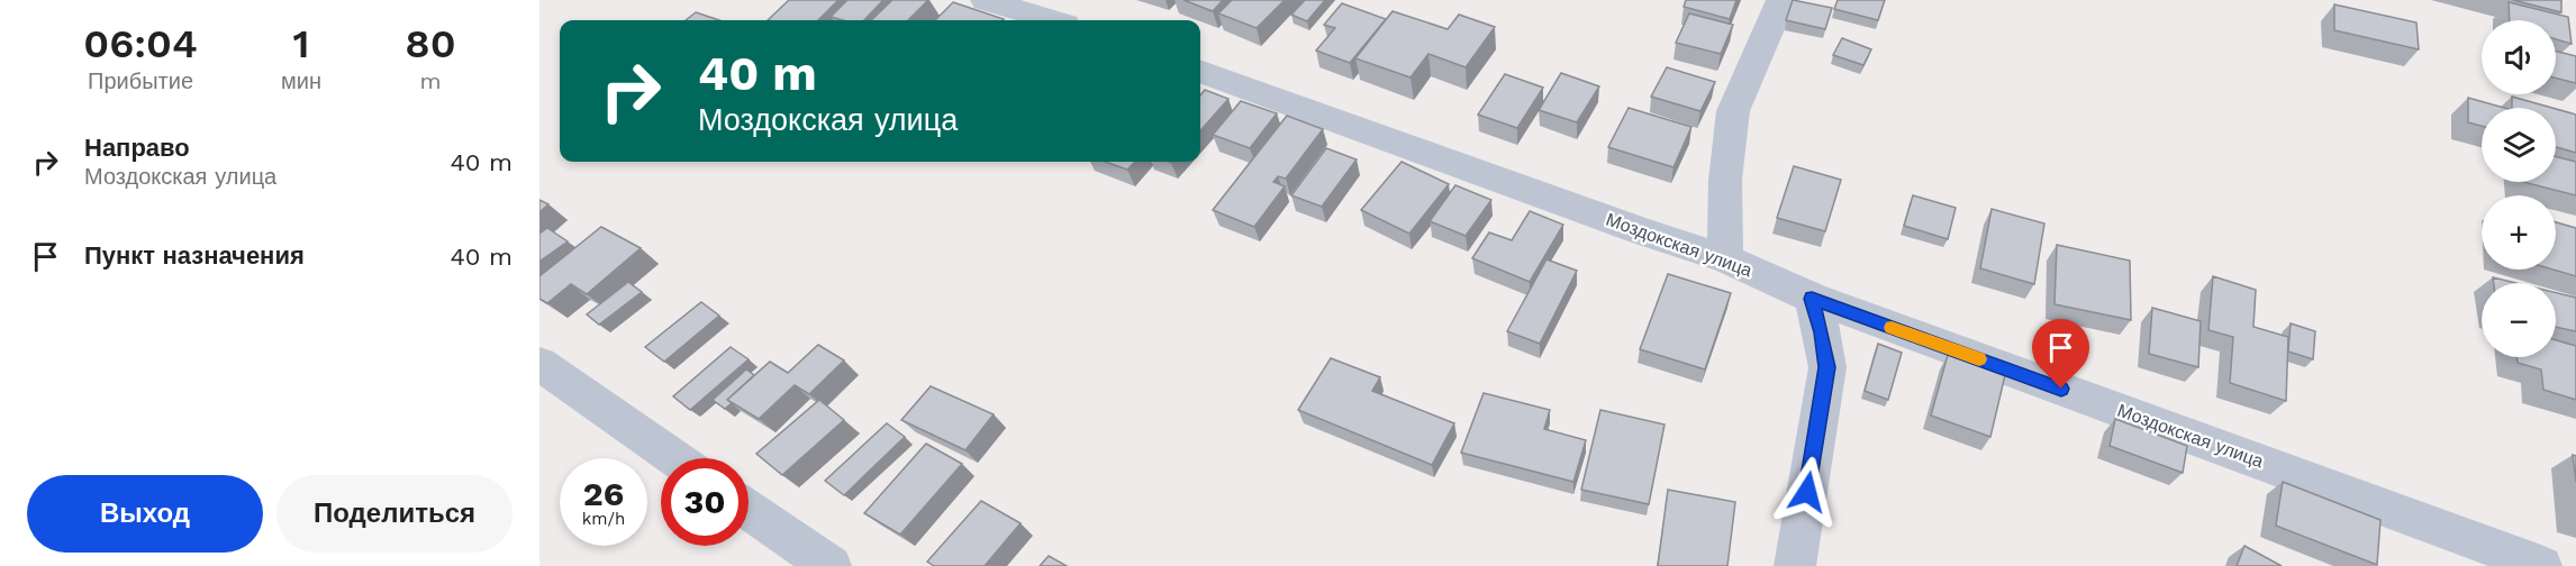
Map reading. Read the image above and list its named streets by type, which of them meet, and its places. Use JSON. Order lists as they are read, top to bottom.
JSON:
{
  "streets": {
    "street": ["Моздокская улица"]
  },
  "page": {
    "eta": [
      "06:04",
      "Прибытие",
      "1",
      "мин",
      "80",
      "m"
    ],
    "map_buttons": ["+", "−"],
    "turn": ["40 m", "Моздокская улица"],
    "list": [
      {
        "name": "Направо",
        "note": "Моздокская улица",
        "value": "40 m"
      },
      {
        "name": "Пункт назначения",
        "value": "40 m"
      }
    ],
    "speed": "26 km/h",
    "limit": "30",
    "buttons": ["Выход", "Поделиться"]
  }
}
